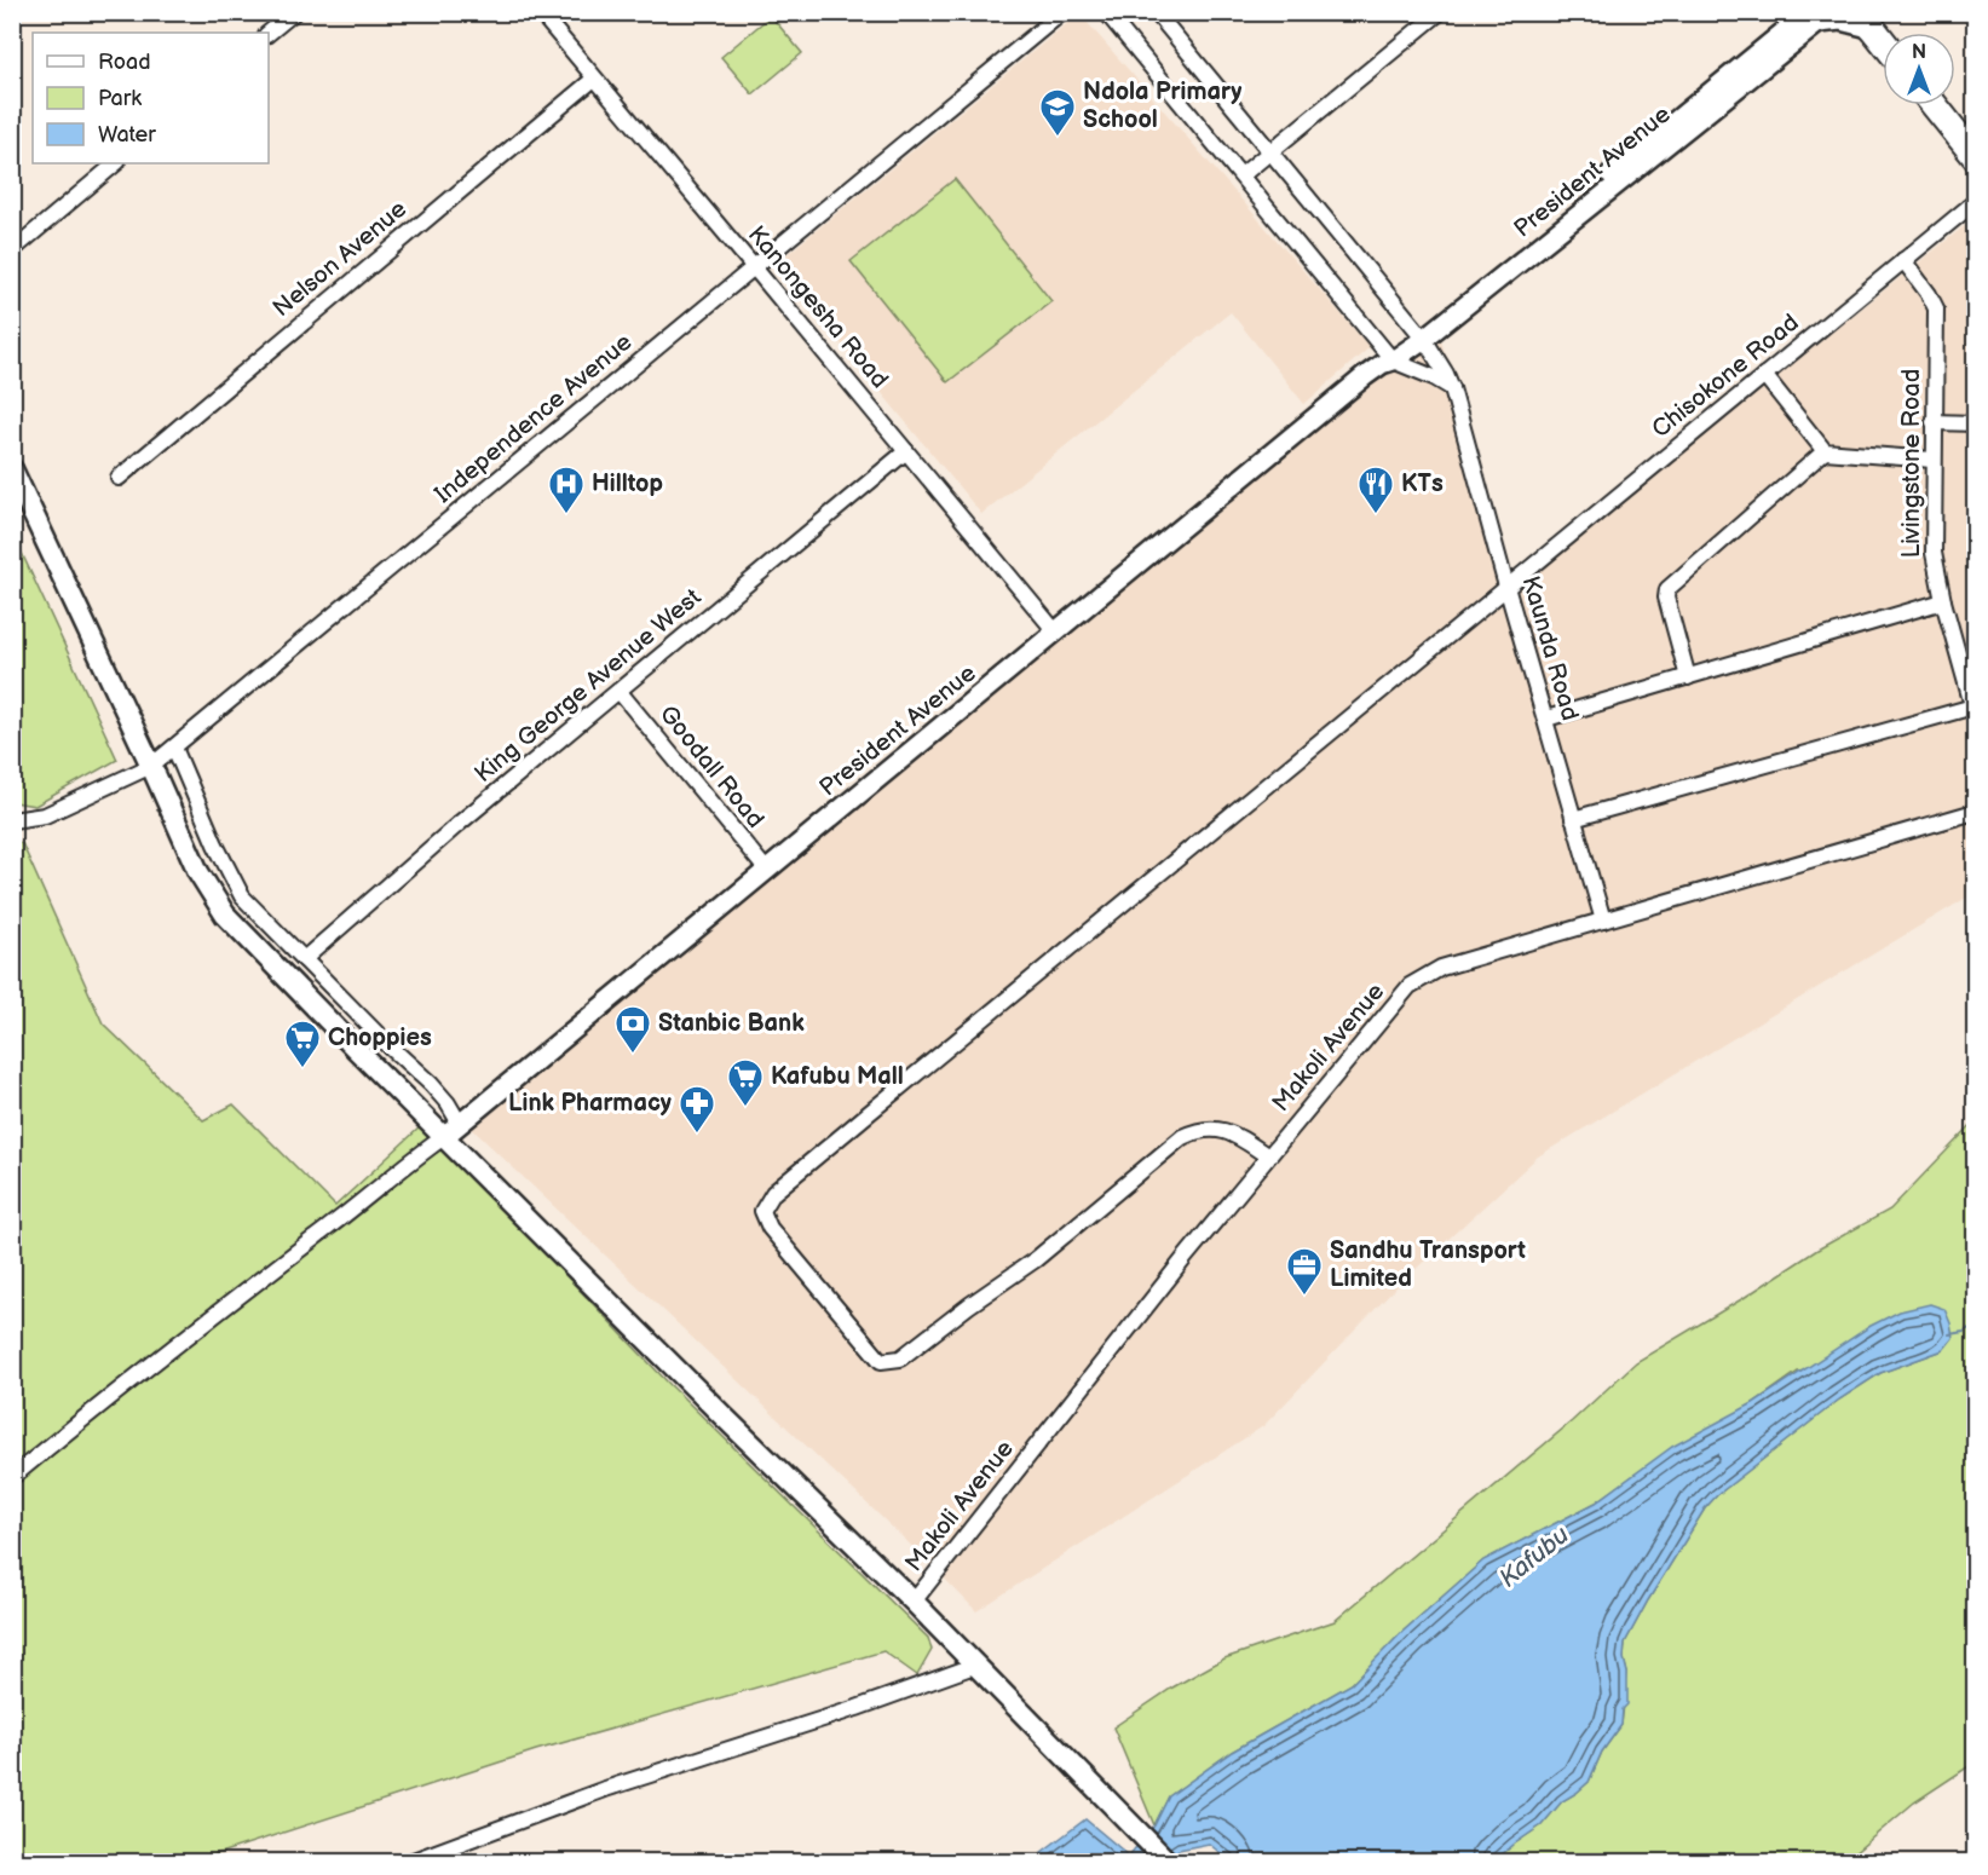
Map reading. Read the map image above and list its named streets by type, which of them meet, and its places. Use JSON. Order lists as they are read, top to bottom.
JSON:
{
  "streets": {
    "main road": ["President Avenue"],
    "street": [
      "Nelson Avenue",
      "Kanongesha Road",
      "Chisokone Road",
      "Independence Avenue",
      "Livingstone Road",
      "Kaunda Road",
      "King George Avenue West",
      "Goodall Road",
      "Makoli Avenue"
    ]
  },
  "crossings": [
    ["President Avenue", "Kanongesha Road"],
    ["President Avenue", "Kaunda Road"],
    ["President Avenue", "Goodall Road"],
    ["Nelson Avenue", "Kanongesha Road"],
    ["Kanongesha Road", "Independence Avenue"],
    ["Kanongesha Road", "King George Avenue West"],
    ["Chisokone Road", "Livingstone Road"],
    ["Chisokone Road", "Kaunda Road"],
    ["Chisokone Road", "Makoli Avenue"],
    ["Kaunda Road", "Makoli Avenue"],
    ["King George Avenue West", "Goodall Road"]
  ],
  "water": ["Kafubu"],
  "places": {
    "school or university": ["Ndola Primary School"],
    "hospital": ["Hilltop"],
    "restaurant": ["KTs"],
    "bank": ["Stanbic Bank"],
    "supermarket": ["Choppies", "Kafubu Mall"],
    "pharmacy": ["Link Pharmacy"],
    "office": ["Sandhu Transport Limited"]
  },
  "legend": ["Road", "Park", "Water"],
  "north": "top"
}
